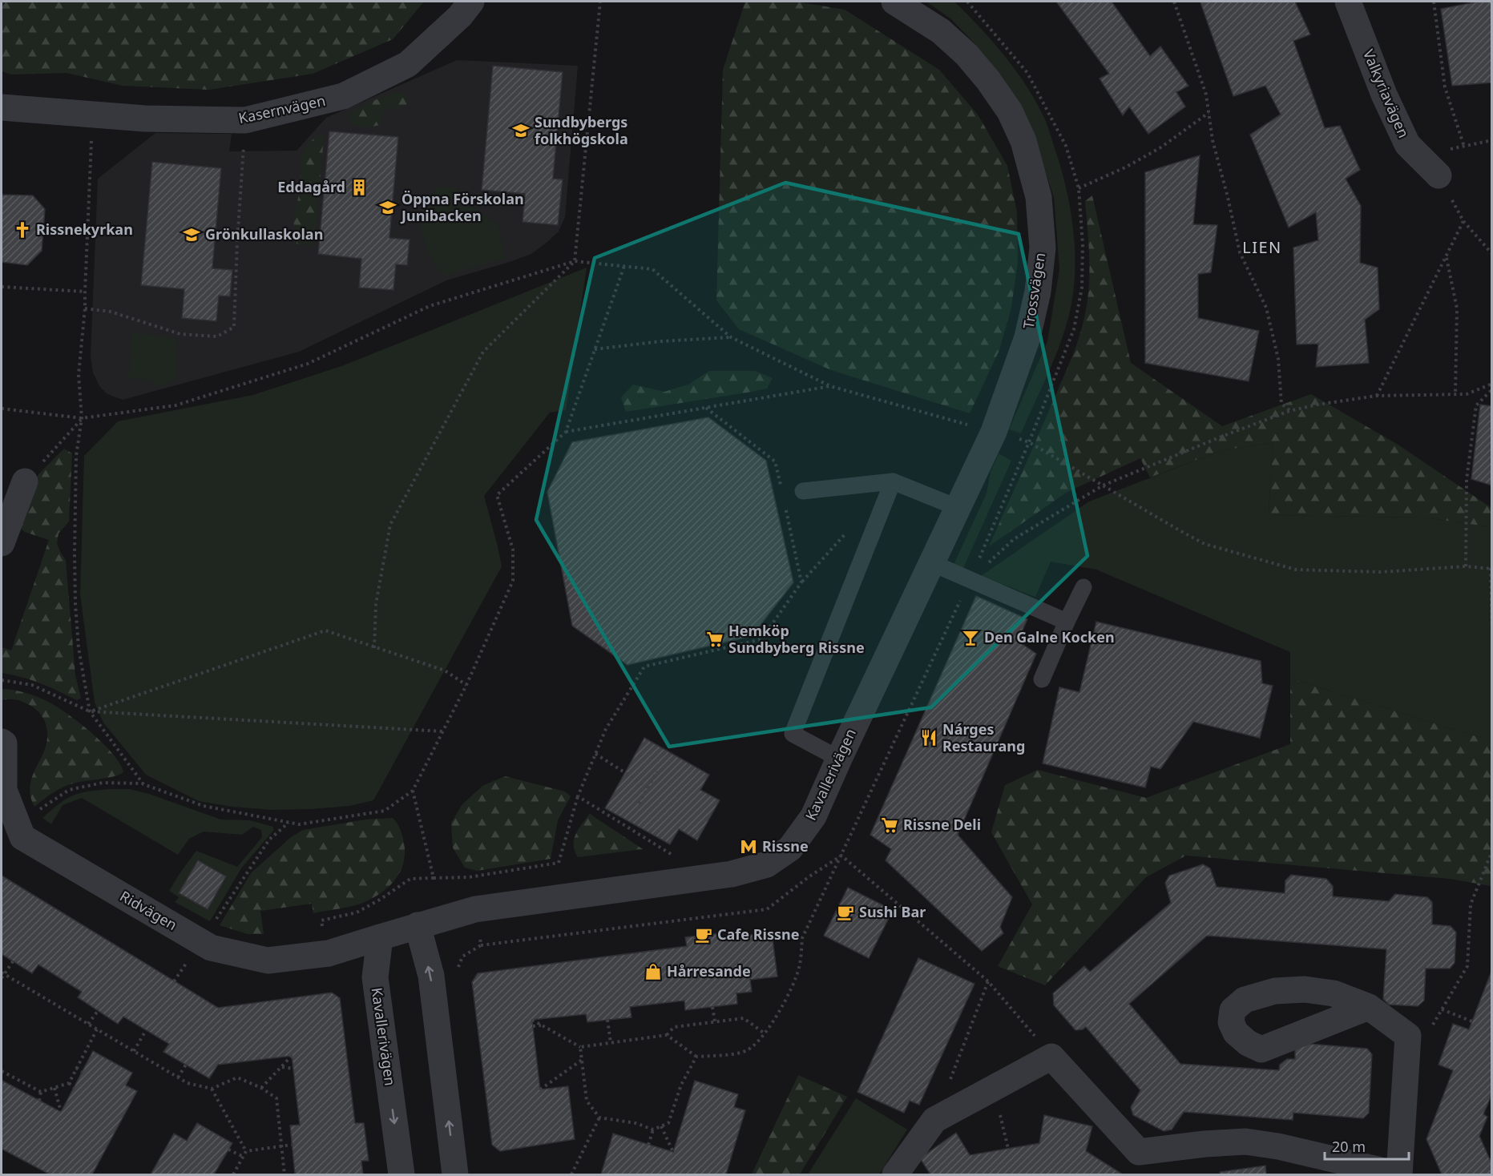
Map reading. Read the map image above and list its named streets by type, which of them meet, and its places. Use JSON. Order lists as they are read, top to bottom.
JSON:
{
  "streets": {
    "street": [
      "Valkyriavägen",
      "Kasernvägen",
      "Trossvägen",
      "Kavallerivägen",
      "Ridvägen"
    ]
  },
  "crossings": [
    ["Trossvägen", "Kavallerivägen"],
    ["Kavallerivägen", "Ridvägen"]
  ],
  "districts": ["LIEN"],
  "places": {
    "school or university": ["Sundbybergs folkhögskola", "Öppna Förskolan Junibacken", "Grönkullaskolan"],
    "building": ["Eddagård"],
    "church": ["Rissnekyrkan"],
    "bar": ["Den Galne Kocken"],
    "supermarket": ["Hemköp Sundbyberg Rissne", "Rissne Deli"],
    "restaurant": ["Nárges Restaurang"],
    "metro station": ["Rissne"],
    "cafe": ["Sushi Bar", "Cafe Rissne"],
    "shop": ["Hårresande"]
  },
  "scale_bar": "20 m"
}
